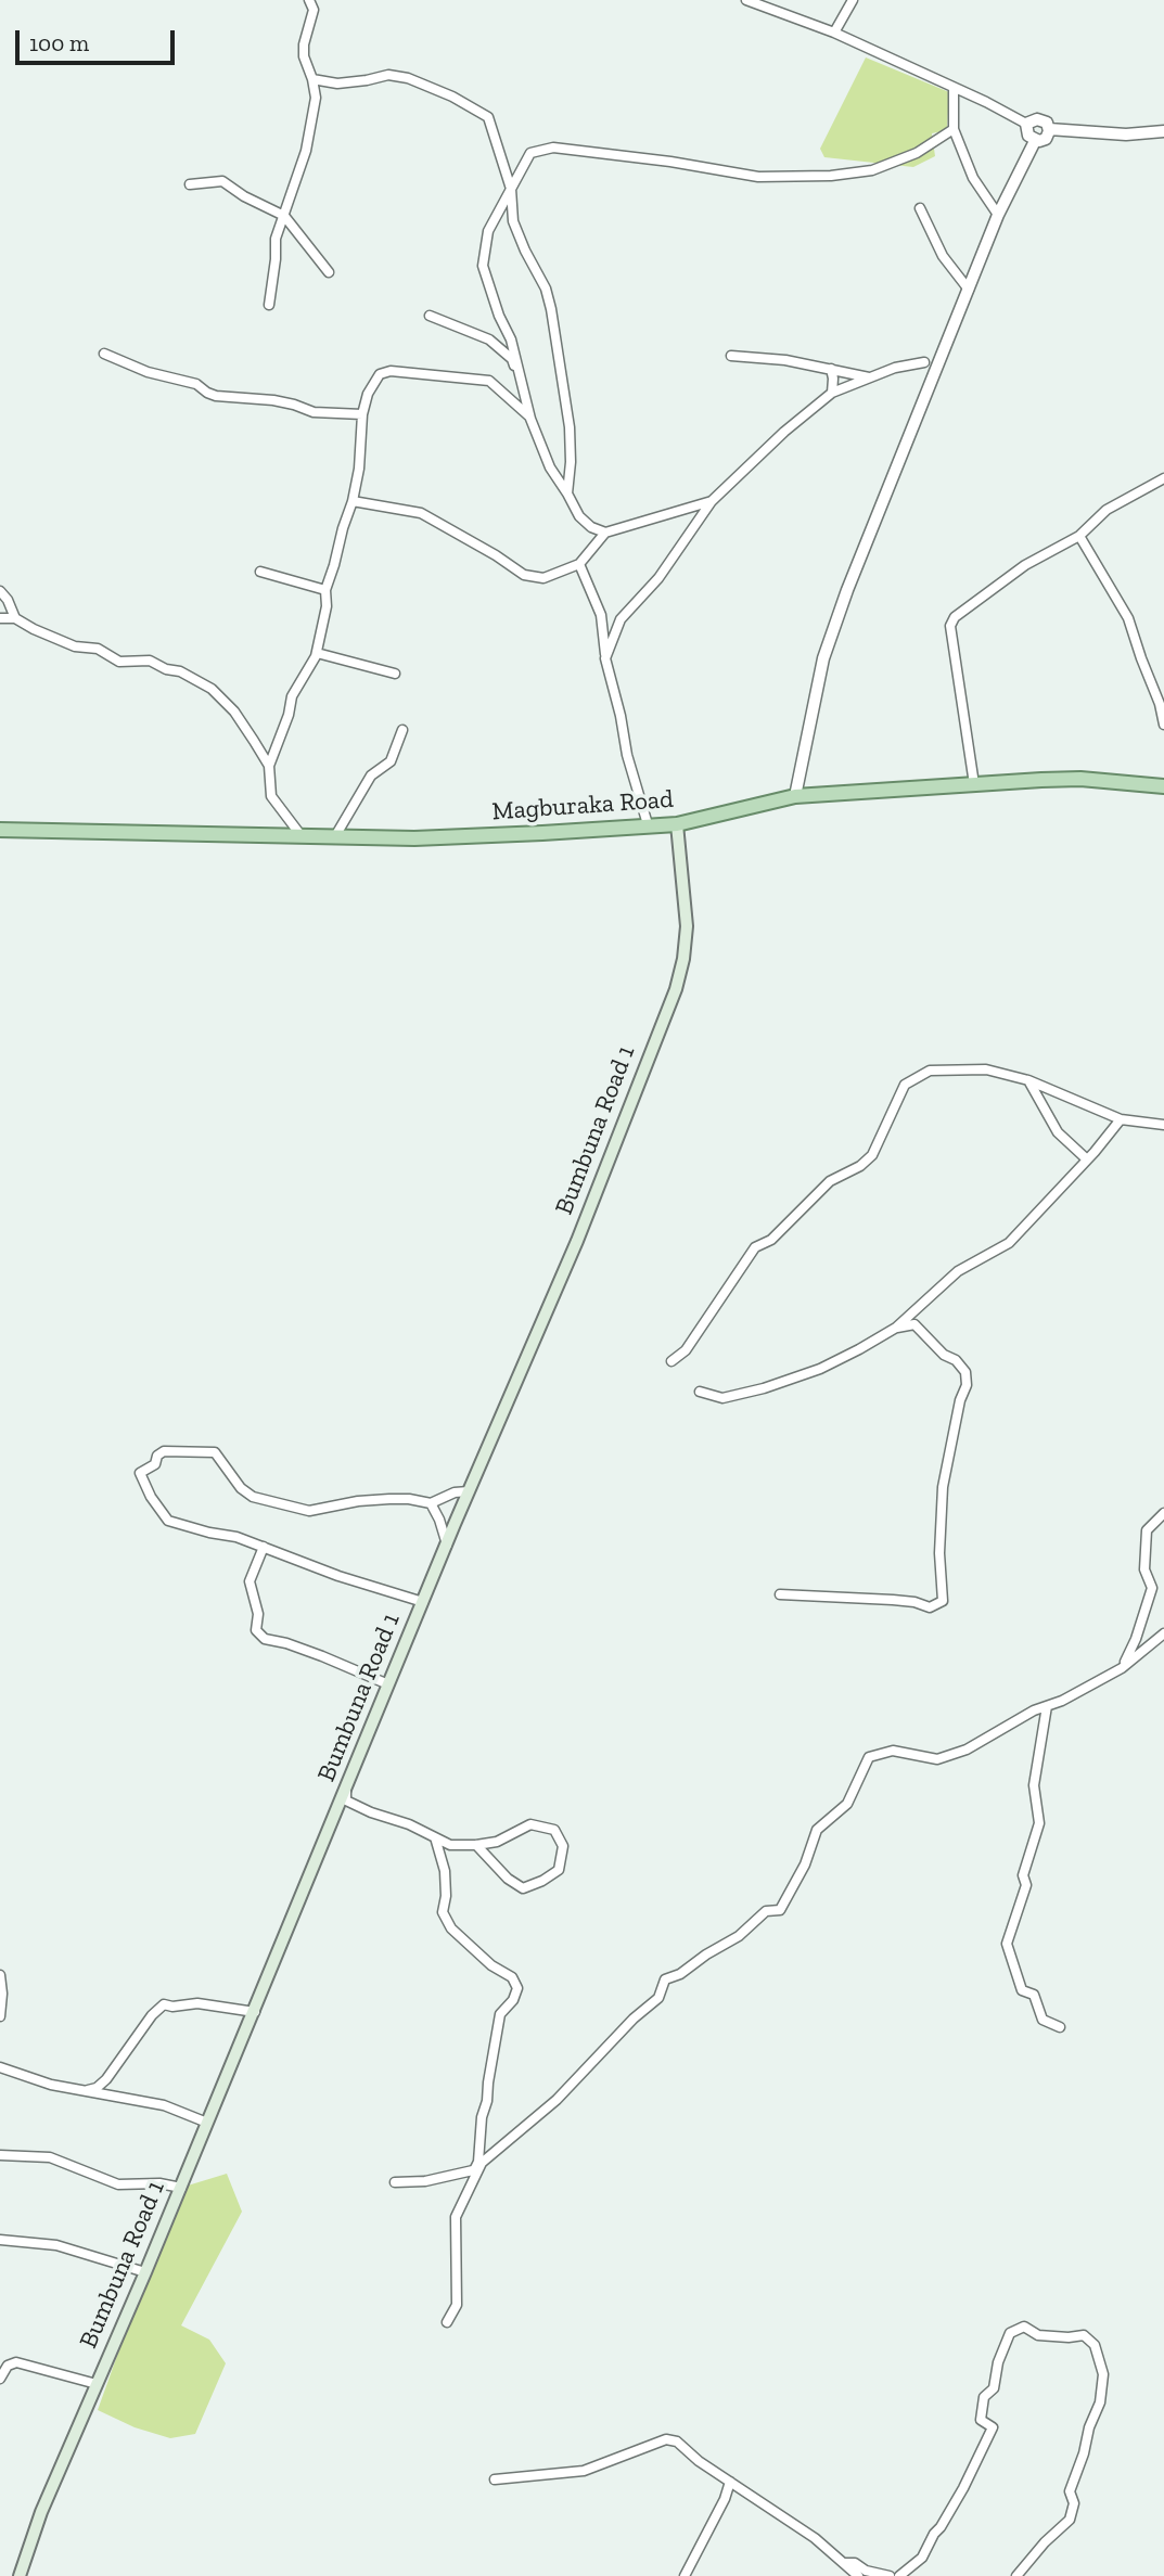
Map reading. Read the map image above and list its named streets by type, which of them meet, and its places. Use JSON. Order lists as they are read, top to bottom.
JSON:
{
  "streets": {
    "main road": ["Magburaka Road", "Bumbuna Road 1"]
  },
  "crossings": [
    ["Magburaka Road", "Bumbuna Road 1"]
  ],
  "scale_bar": "100 m"
}
